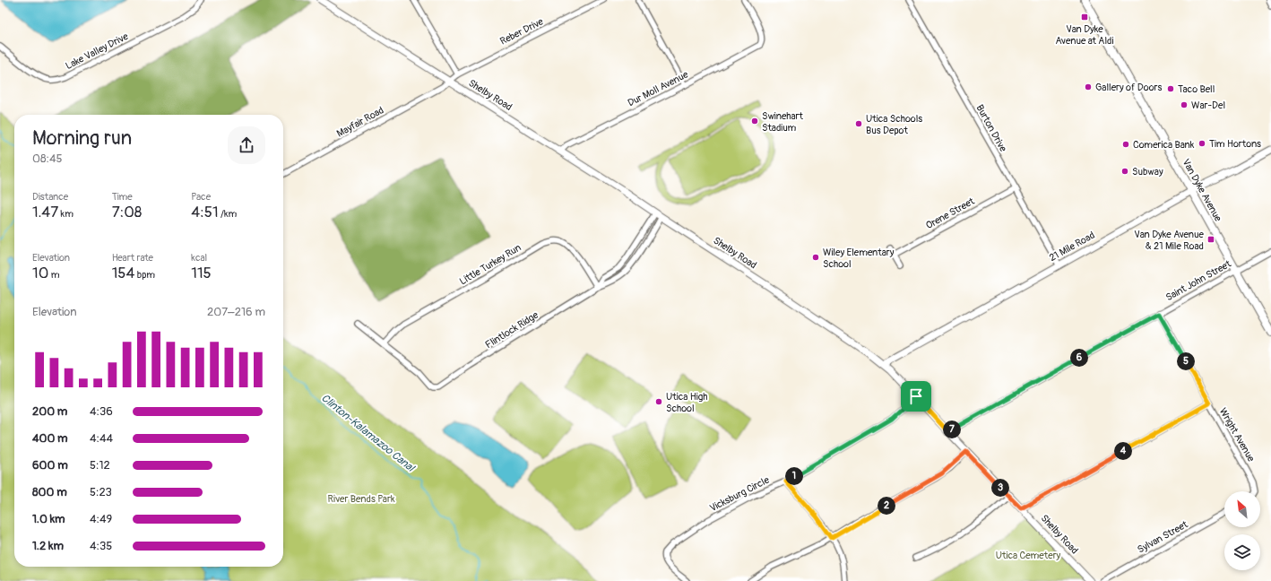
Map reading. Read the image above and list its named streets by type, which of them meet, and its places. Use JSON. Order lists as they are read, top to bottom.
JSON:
{
  "streets": {
    "main road": ["Van Dyke Avenue"],
    "street": [
      "Reber Drive",
      "Lake Valley Drive",
      "Dur Moll Avenue",
      "Shelby Road",
      "Mayfair Road",
      "Burton Drive",
      "Orene Street",
      "21 Mile Road",
      "Little Turkey Run",
      "Saint John Street",
      "Flintlock Ridge",
      "Wright Avenue",
      "Vicksburg Circle",
      "Sylvan Street"
    ]
  },
  "crossings": [
    ["Reber Drive", "Shelby Road"],
    ["Reber Drive", "Mayfair Road"],
    ["Dur Moll Avenue", "Shelby Road"],
    ["Shelby Road", "Mayfair Road"],
    ["Shelby Road", "21 Mile Road"],
    ["Shelby Road", "Saint John Street"],
    ["Shelby Road", "Flintlock Ridge"],
    ["Shelby Road", "Vicksburg Circle"],
    ["Burton Drive", "Orene Street"],
    ["Burton Drive", "21 Mile Road"],
    ["Van Dyke Avenue", "21 Mile Road"],
    ["Van Dyke Avenue", "Saint John Street"],
    ["Little Turkey Run", "Flintlock Ridge"],
    ["Saint John Street", "Wright Avenue"]
  ],
  "water": ["Clinton-Kalamazoo Canal"],
  "parks": ["River Bends Park", "Utica Cemetery"],
  "places": {
    "transit": ["Van Dyke Avenue at Aldi", "Van Dyke Avenue & 21 Mile Road"],
    "other": [
      "Gallery of Doors",
      "Taco Bell",
      "War-Del",
      "Swinehart Stadium",
      "Utica Schools Bus Depot",
      "Tim Hortons",
      "Comerica Bank",
      "Subway",
      "Wiley Elementary School",
      "Utica High School"
    ]
  },
  "north": "top left",
  "page": {
    "heading": ["Morning run", "08:45"],
    "stats": [
      ["Distance", "1.47 km"],
      ["Time", "7:08"],
      ["Pace", "4:51 /km"],
      ["Elevation", "10 m"],
      ["Heart rate", "154 bpm"],
      ["kcal", "115"]
    ],
    "chart": ["Elevation", "207–216 m"],
    "pins": [
      "6",
      "5",
      "7",
      "4",
      "1",
      "3",
      "2"
    ],
    "list": [
      {
        "name": "200 m",
        "note": "4:36"
      },
      {
        "name": "400 m",
        "note": "4:44"
      },
      {
        "name": "600 m",
        "note": "5:12"
      },
      {
        "name": "800 m",
        "note": "5:23"
      },
      {
        "name": "1.0 km",
        "note": "4:49"
      },
      {
        "name": "1.2 km",
        "note": "4:35"
      }
    ]
  }
}
